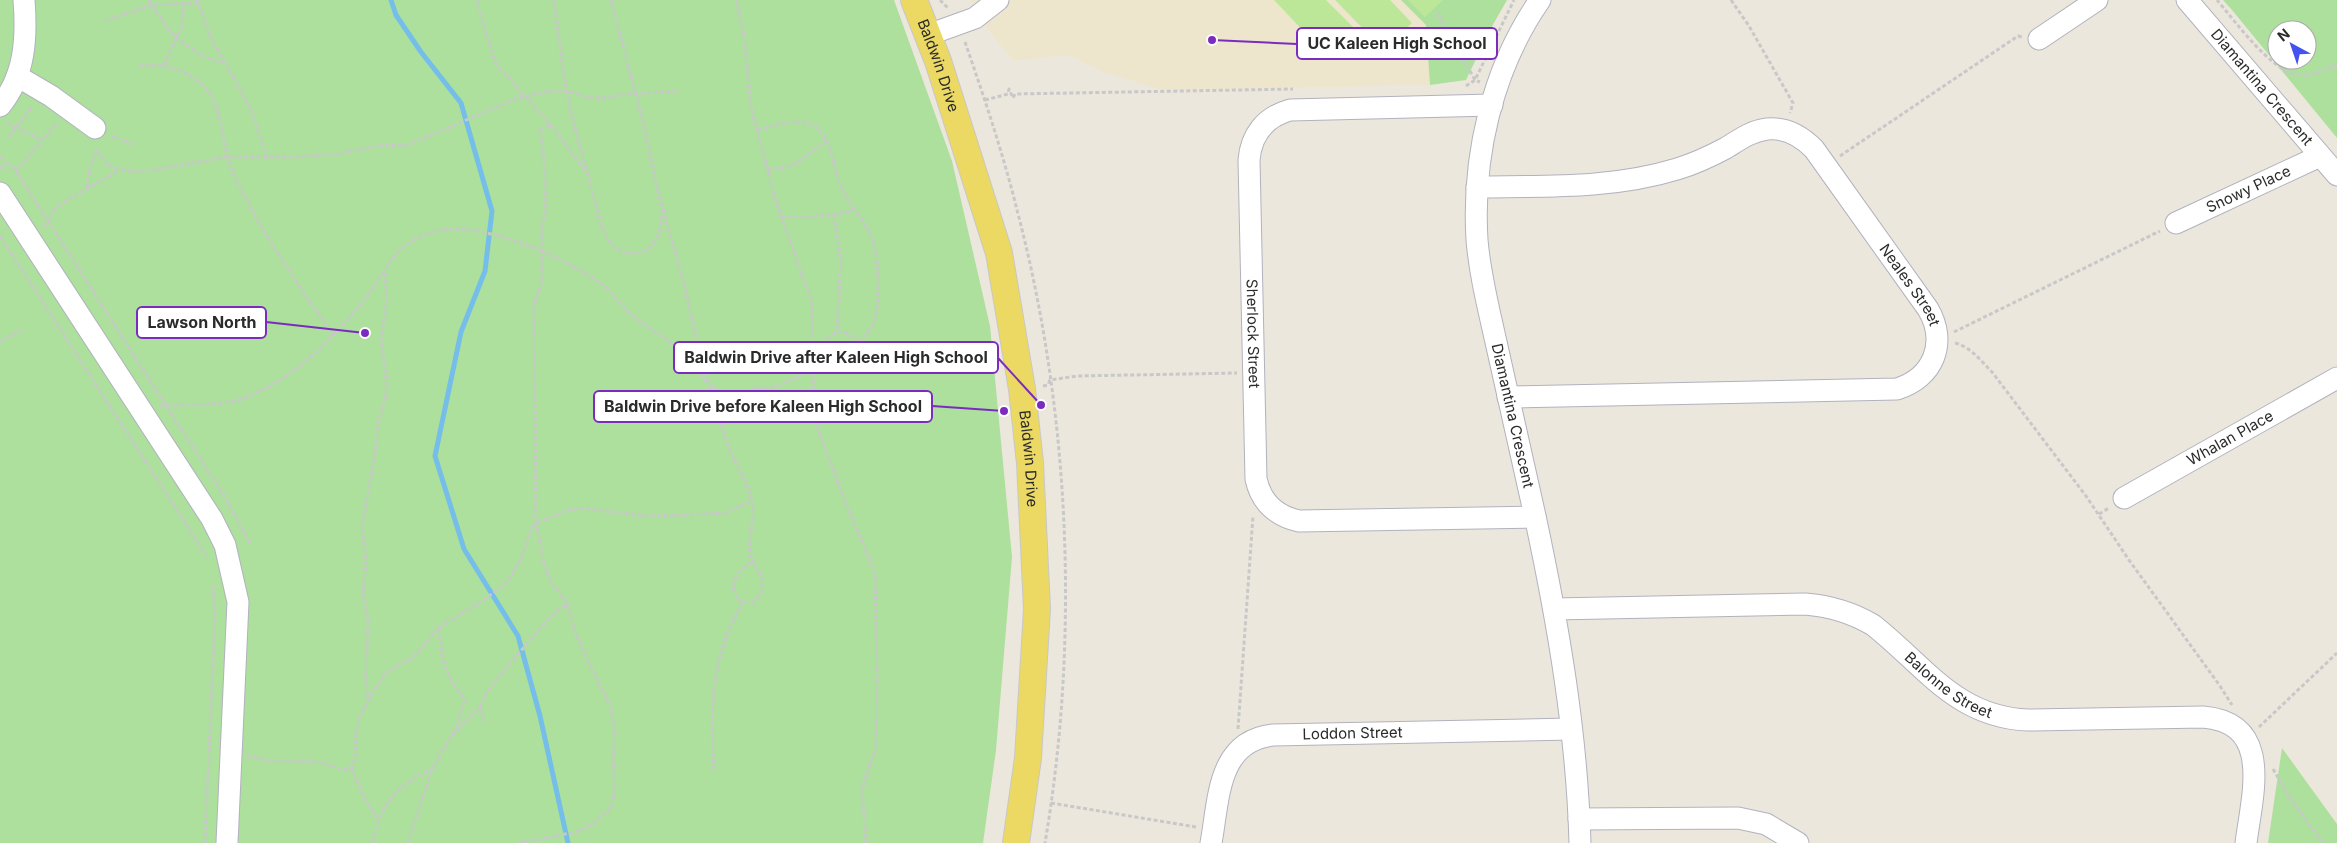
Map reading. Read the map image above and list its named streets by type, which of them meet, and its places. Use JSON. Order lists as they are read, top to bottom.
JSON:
{
  "streets": {
    "main road": ["Baldwin Drive"],
    "street": [
      "Diamantina Crescent",
      "Snowy Place",
      "Neales Street",
      "Sherlock Street",
      "Whalan Place",
      "Balonne Street",
      "Loddon Street"
    ]
  },
  "crossings": [
    ["Diamantina Crescent", "Snowy Place"],
    ["Diamantina Crescent", "Neales Street"],
    ["Diamantina Crescent", "Sherlock Street"],
    ["Diamantina Crescent", "Balonne Street"],
    ["Diamantina Crescent", "Loddon Street"]
  ],
  "places": [
    "UC Kaleen High School",
    "Lawson North",
    "Baldwin Drive after Kaleen High School",
    "Baldwin Drive before Kaleen High School"
  ],
  "north": "top left"
}
